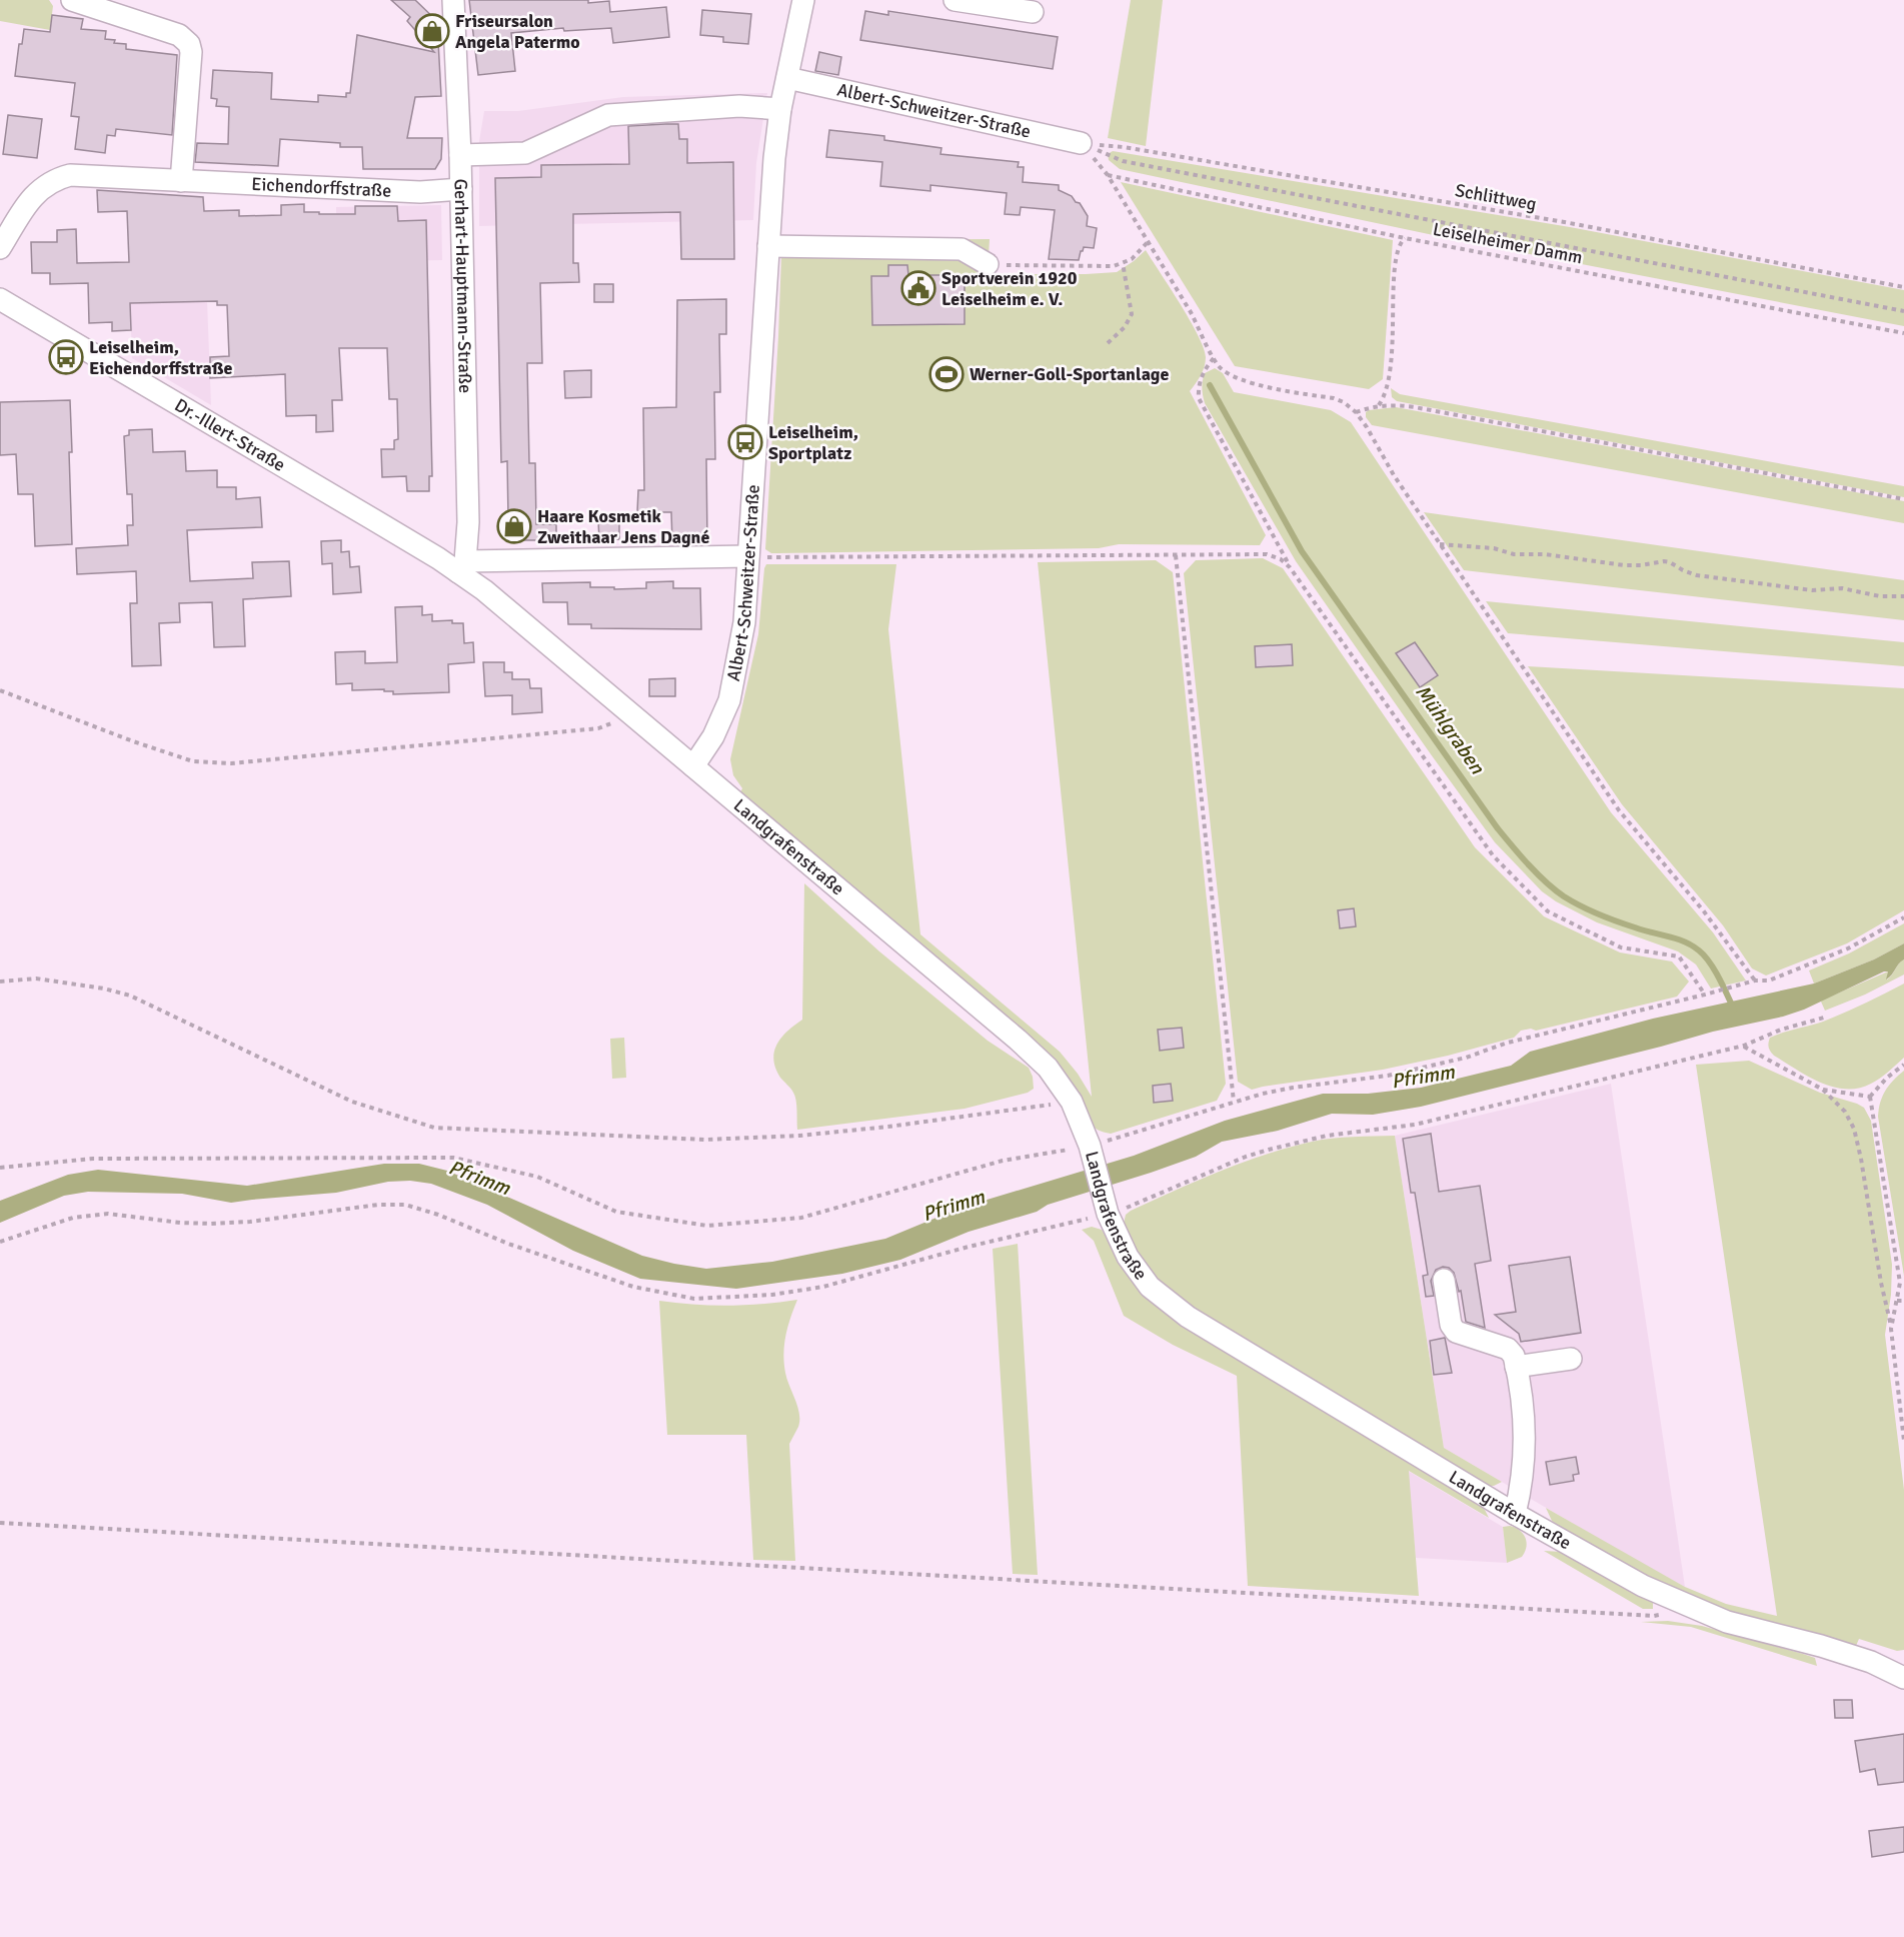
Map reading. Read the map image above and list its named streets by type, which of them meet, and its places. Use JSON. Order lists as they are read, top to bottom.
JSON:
{
  "streets": {
    "street": [
      "Albert-Schweitzer-Straße",
      "Eichendorffstraße",
      "Gerhart-Hauptmann-Straße",
      "Dr.-Illert-Straße",
      "Landgrafenstraße"
    ],
    "path": ["Schlittweg", "Leiselheimer Damm"]
  },
  "crossings": [
    ["Albert-Schweitzer-Straße", "Schlittweg"],
    ["Albert-Schweitzer-Straße", "Landgrafenstraße"],
    ["Eichendorffstraße", "Gerhart-Hauptmann-Straße"],
    ["Gerhart-Hauptmann-Straße", "Dr.-Illert-Straße"],
    ["Gerhart-Hauptmann-Straße", "Landgrafenstraße"],
    ["Dr.-Illert-Straße", "Landgrafenstraße"]
  ],
  "water": ["Mühlgraben", "Pfrimm"],
  "places": {
    "shop": ["Friseursalon Angela Patermo", "Haare Kosmetik Zweithaar Jens Dagné"],
    "public building": ["Sportverein 1920 Leiselheim e. V."],
    "bus stop": ["Leiselheim, Eichendorffstraße", "Leiselheim, Sportplatz"],
    "sports": ["Werner-Goll-Sportanlage"]
  }
}
